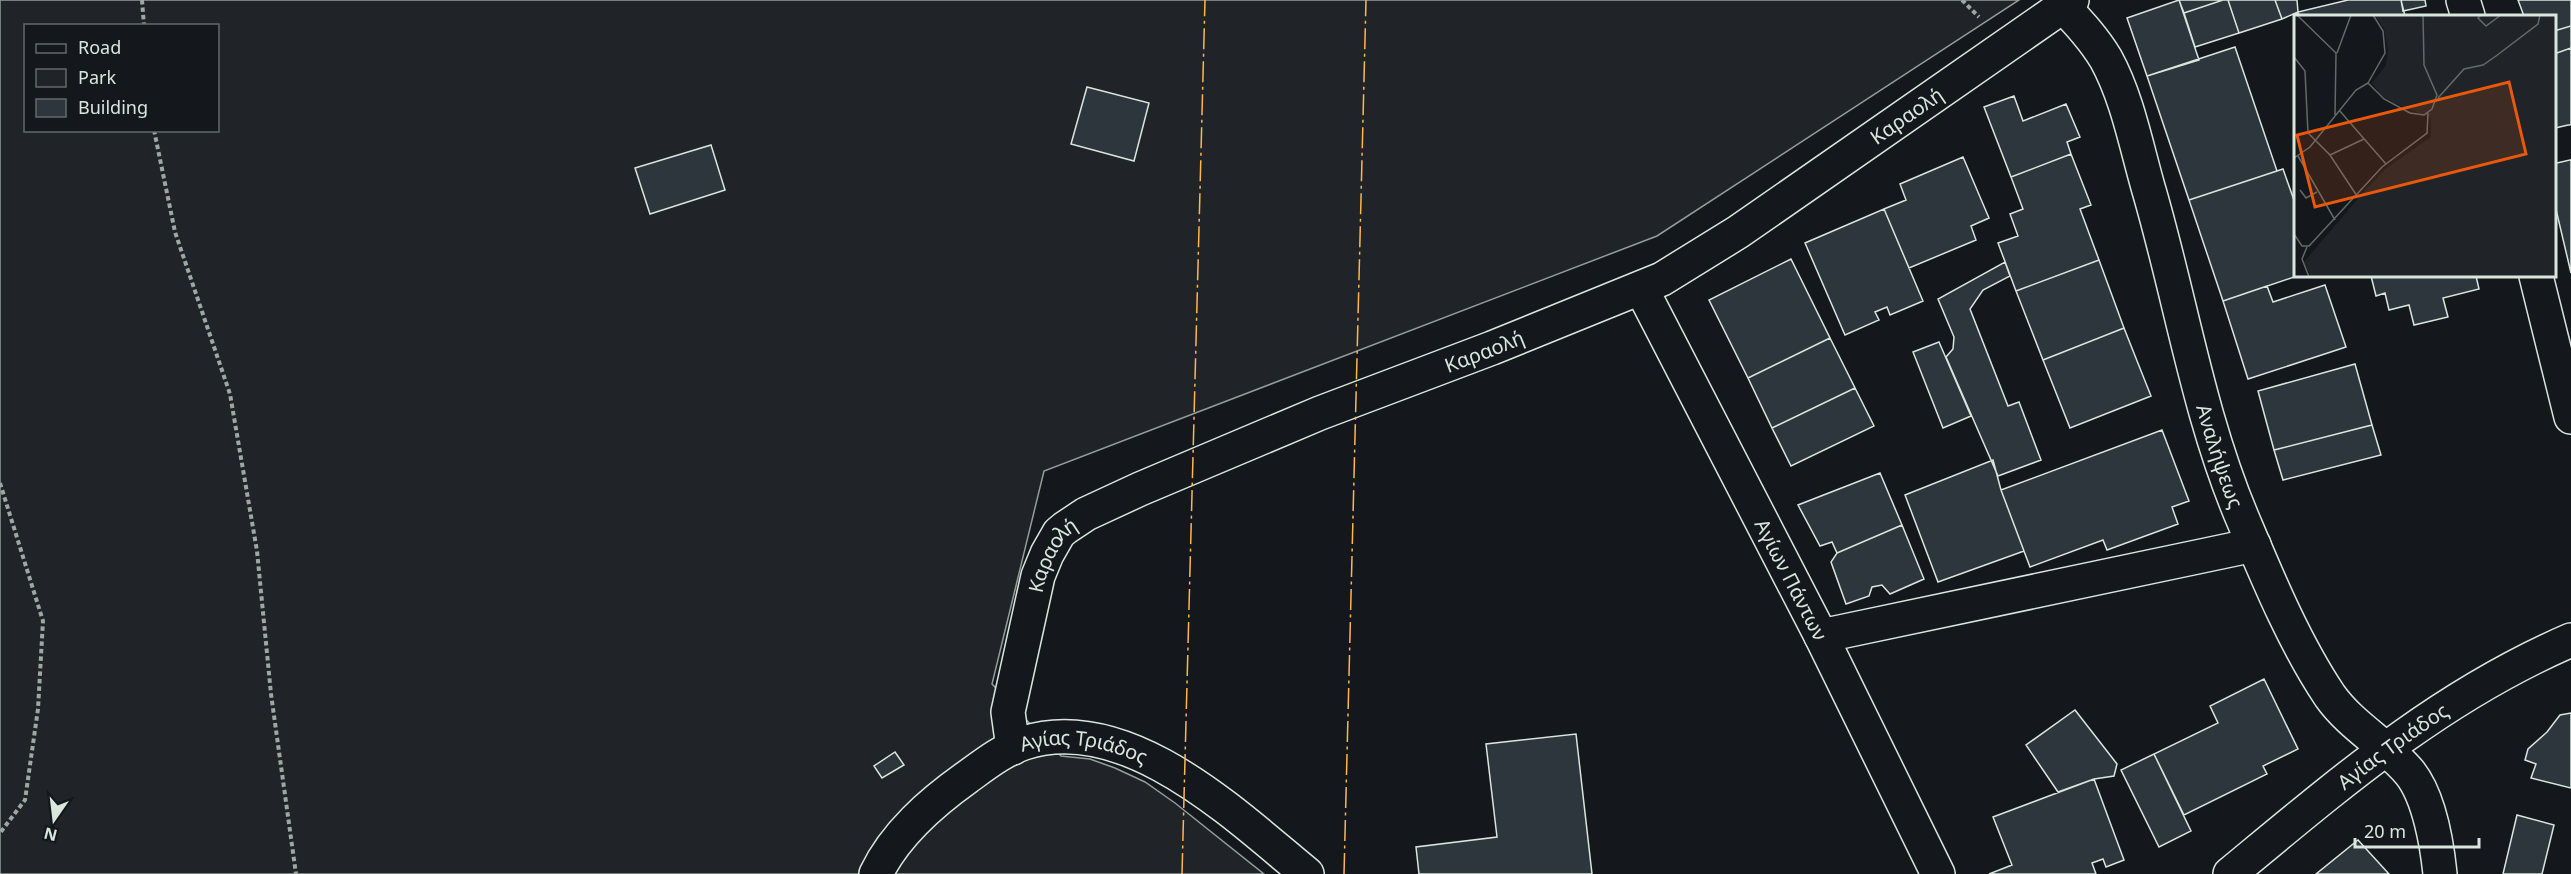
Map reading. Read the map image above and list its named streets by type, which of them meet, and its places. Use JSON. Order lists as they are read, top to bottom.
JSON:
{
  "streets": {
    "street": [
      "Καραολή",
      "Αναλήψεως",
      "Αγίων Πάντων",
      "Αγίας Τριάδος"
    ]
  },
  "crossings": [
    ["Καραολή", "Αναλήψεως"],
    ["Καραολή", "Αγίων Πάντων"],
    ["Καραολή", "Αγίας Τριάδος"],
    ["Αναλήψεως", "Αγίας Τριάδος"]
  ],
  "legend": ["Road", "Park", "Building"],
  "scale_bar": "20 m",
  "north": "bottom"
}
